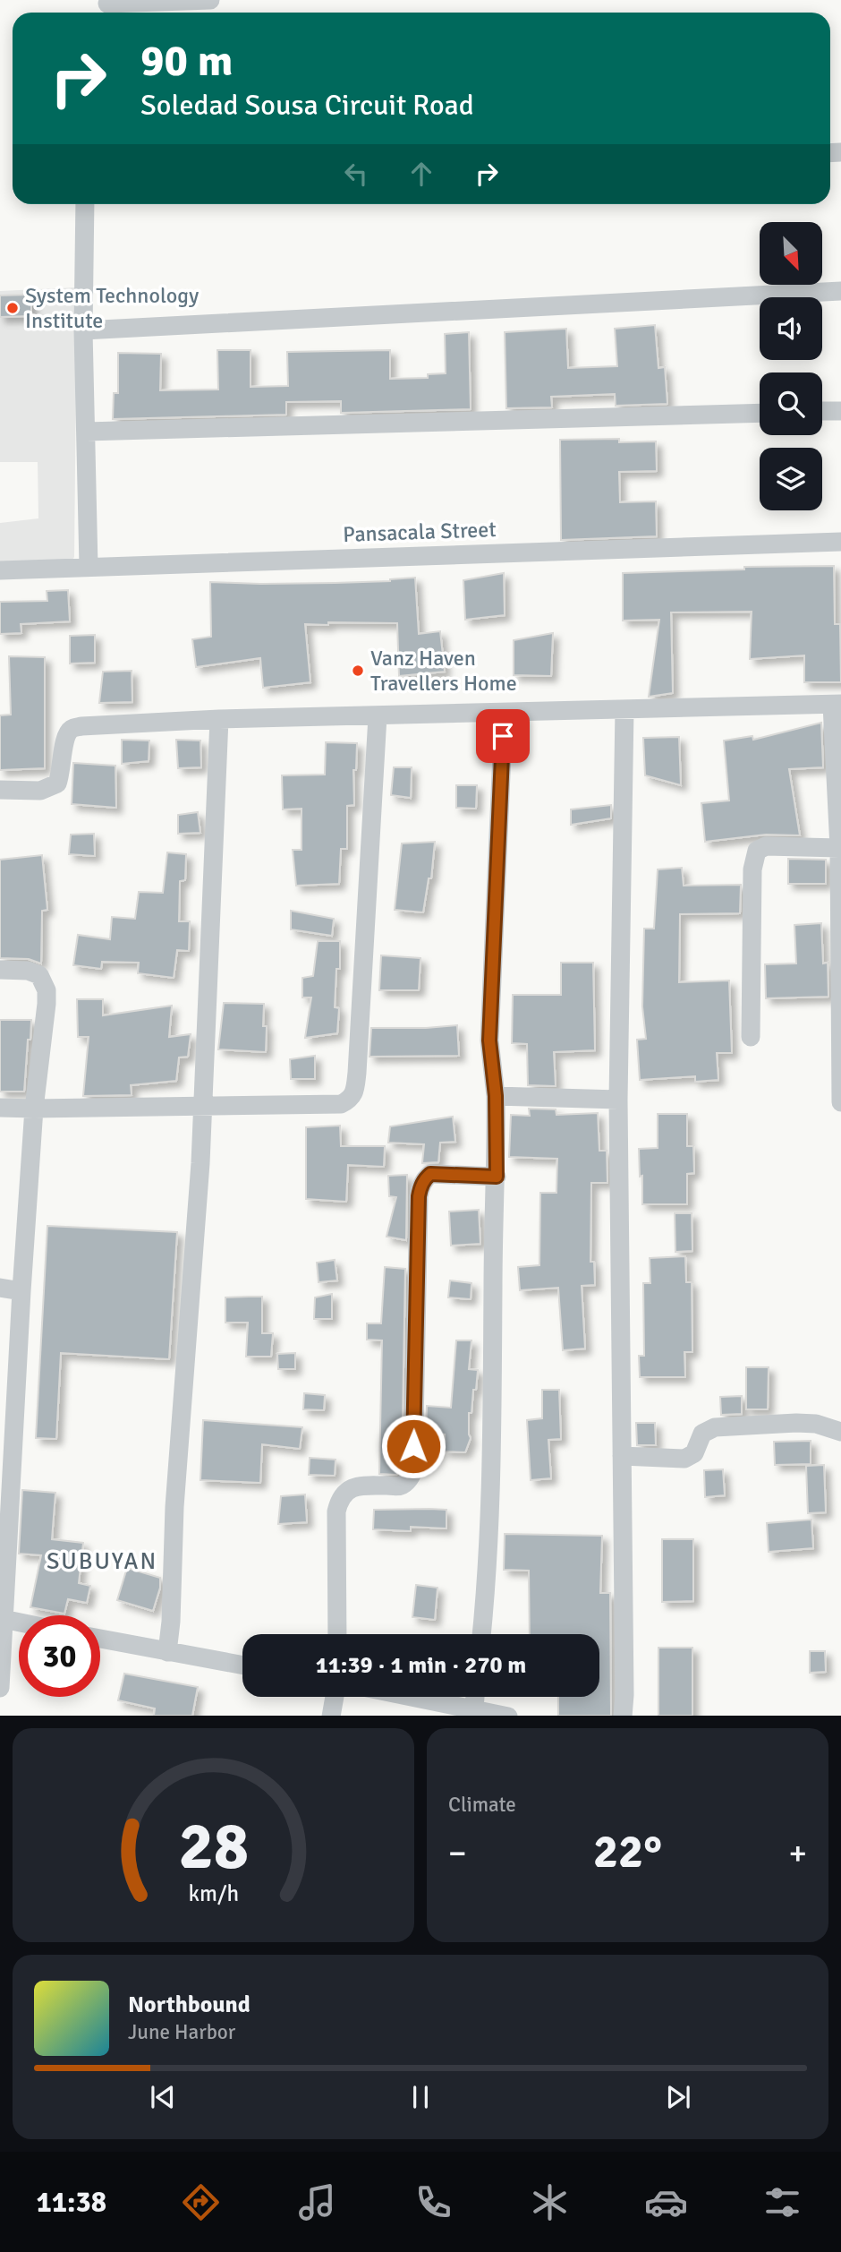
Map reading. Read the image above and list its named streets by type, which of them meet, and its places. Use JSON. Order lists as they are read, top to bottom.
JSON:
{
  "streets": {
    "street": ["Pansacala Street"]
  },
  "districts": ["SUBUYAN"],
  "places": ["System Technology Institute", "Vanz Haven Travellers Home"],
  "north": "bottom right",
  "page": {
    "turn": ["90 m", "Soledad Sousa Circuit Road"],
    "limit": "30",
    "trip": "11:39 · 1 min · 270 m",
    "tile": "Climate",
    "heat": ["−", "22°", "+"],
    "song": ["Northbound", "June Harbor"],
    "tabs": "11:38",
    "gauge": ["28", "km/h"]
  }
}
